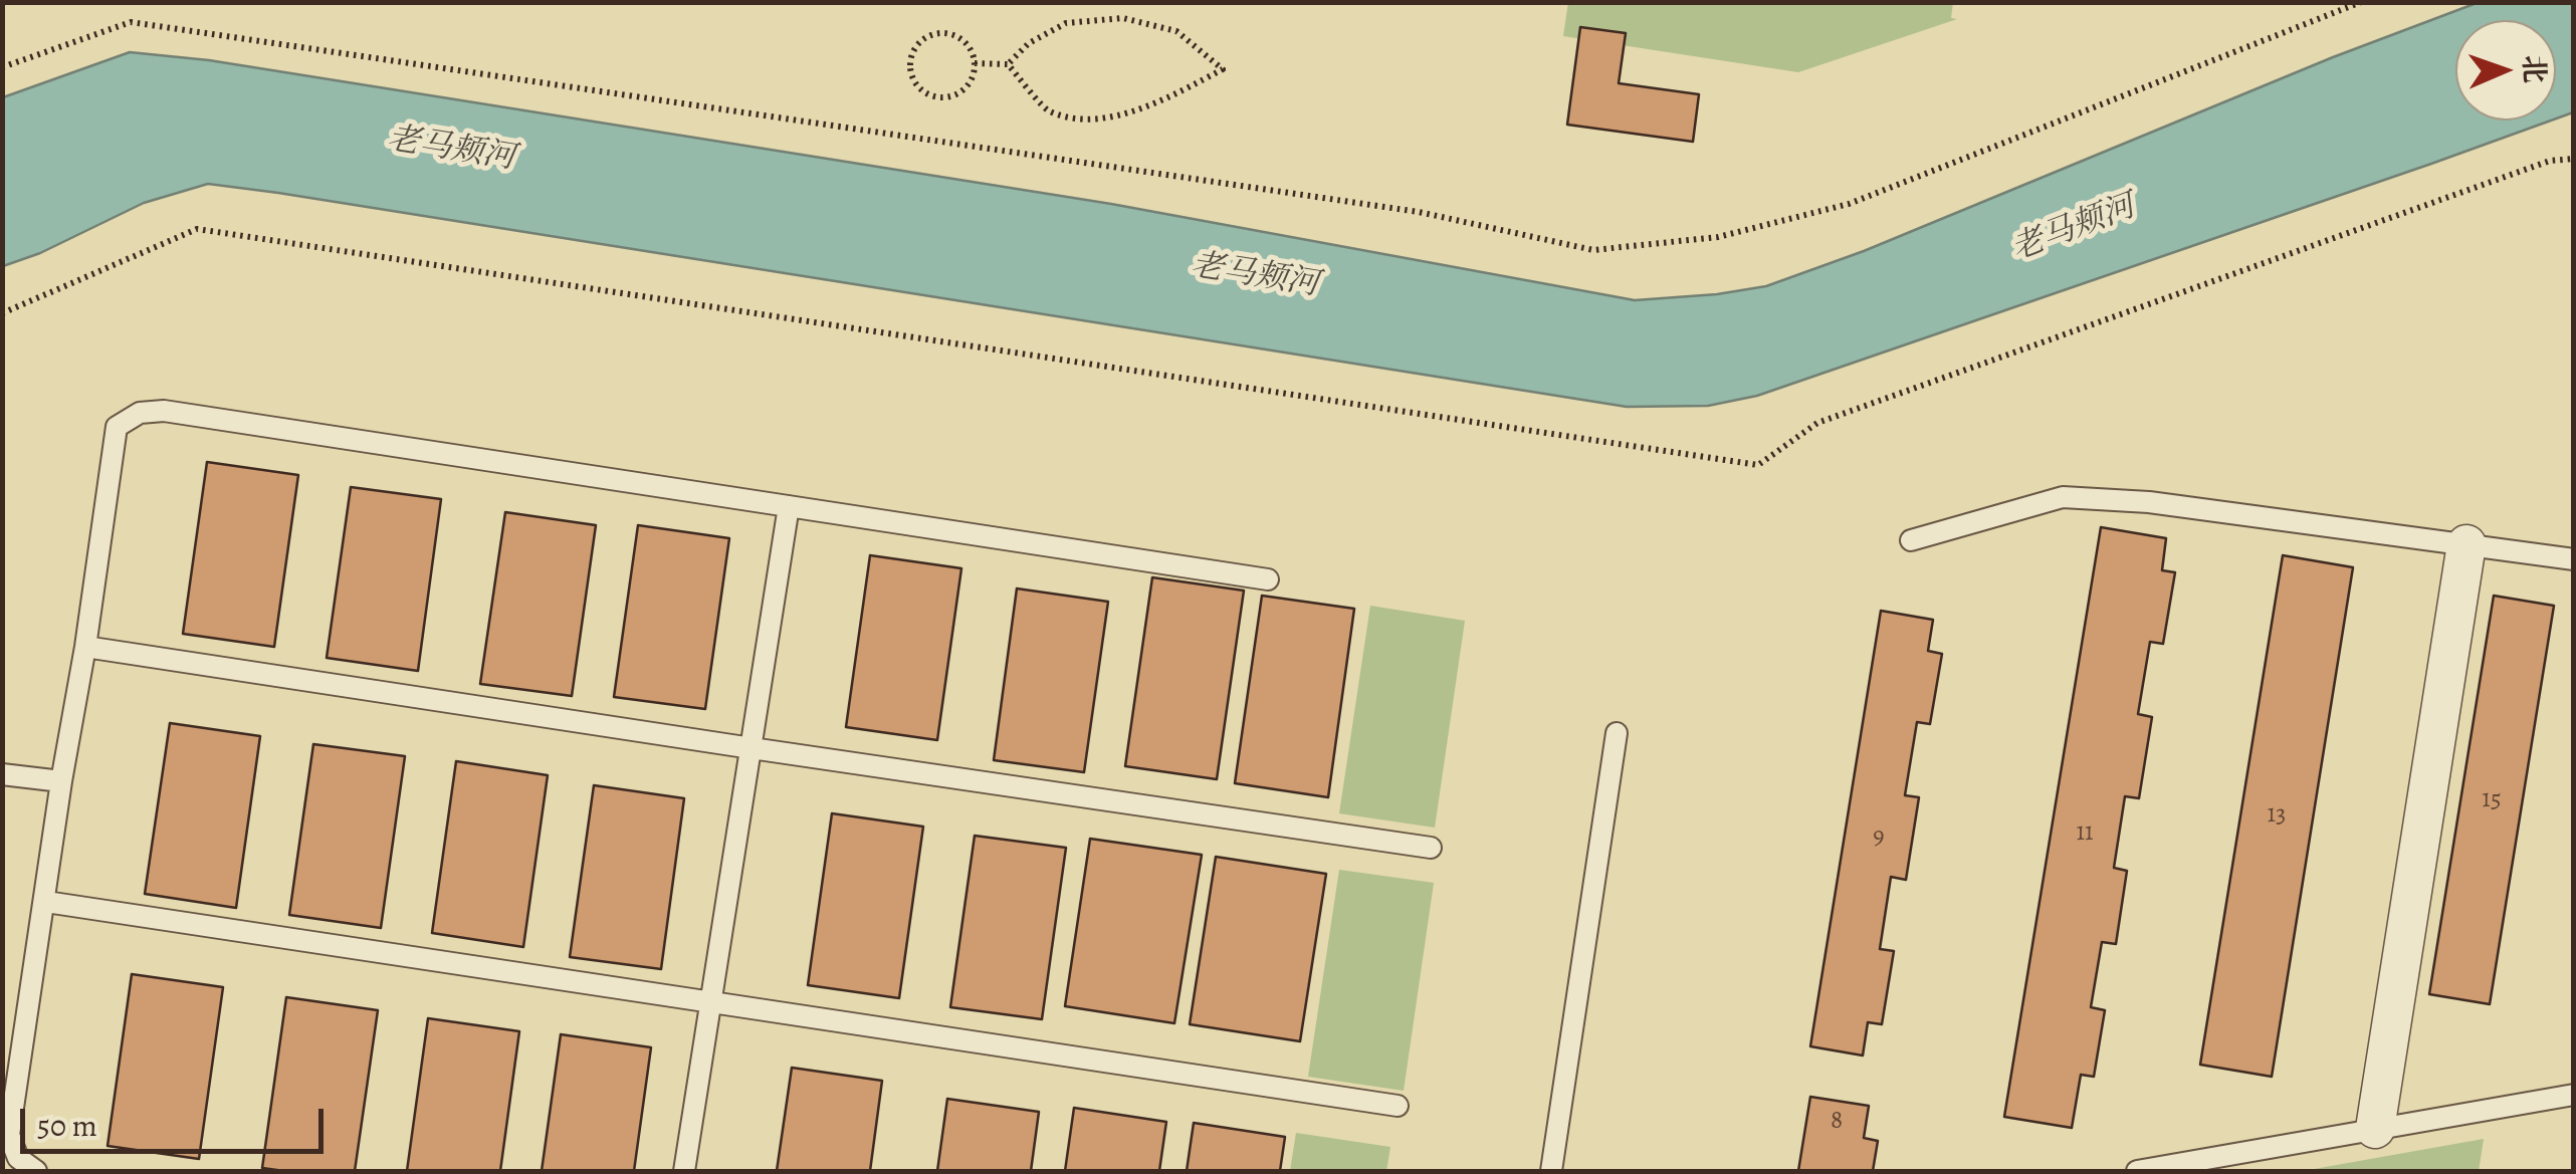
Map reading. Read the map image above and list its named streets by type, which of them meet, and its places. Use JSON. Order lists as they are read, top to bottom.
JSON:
{
  "water": ["老马颊河"],
  "house_numbers": [
    "15",
    "13",
    "11",
    "9",
    "8"
  ],
  "scale_bar": "50 m",
  "north": "right"
}
